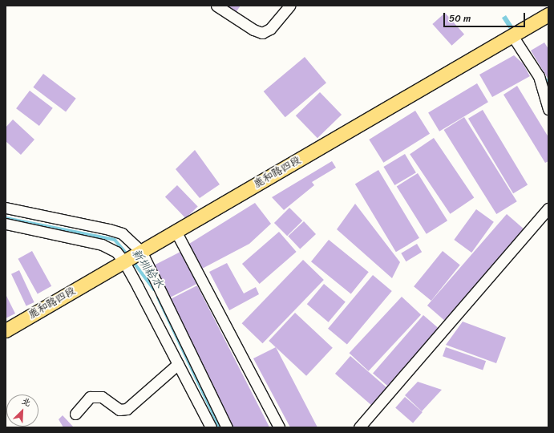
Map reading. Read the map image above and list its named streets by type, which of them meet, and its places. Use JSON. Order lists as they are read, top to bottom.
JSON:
{
  "streets": {
    "main road": ["鹿和路四段"]
  },
  "water": ["新圳給水"],
  "scale_bar": "50 m",
  "north": "top right"
}
